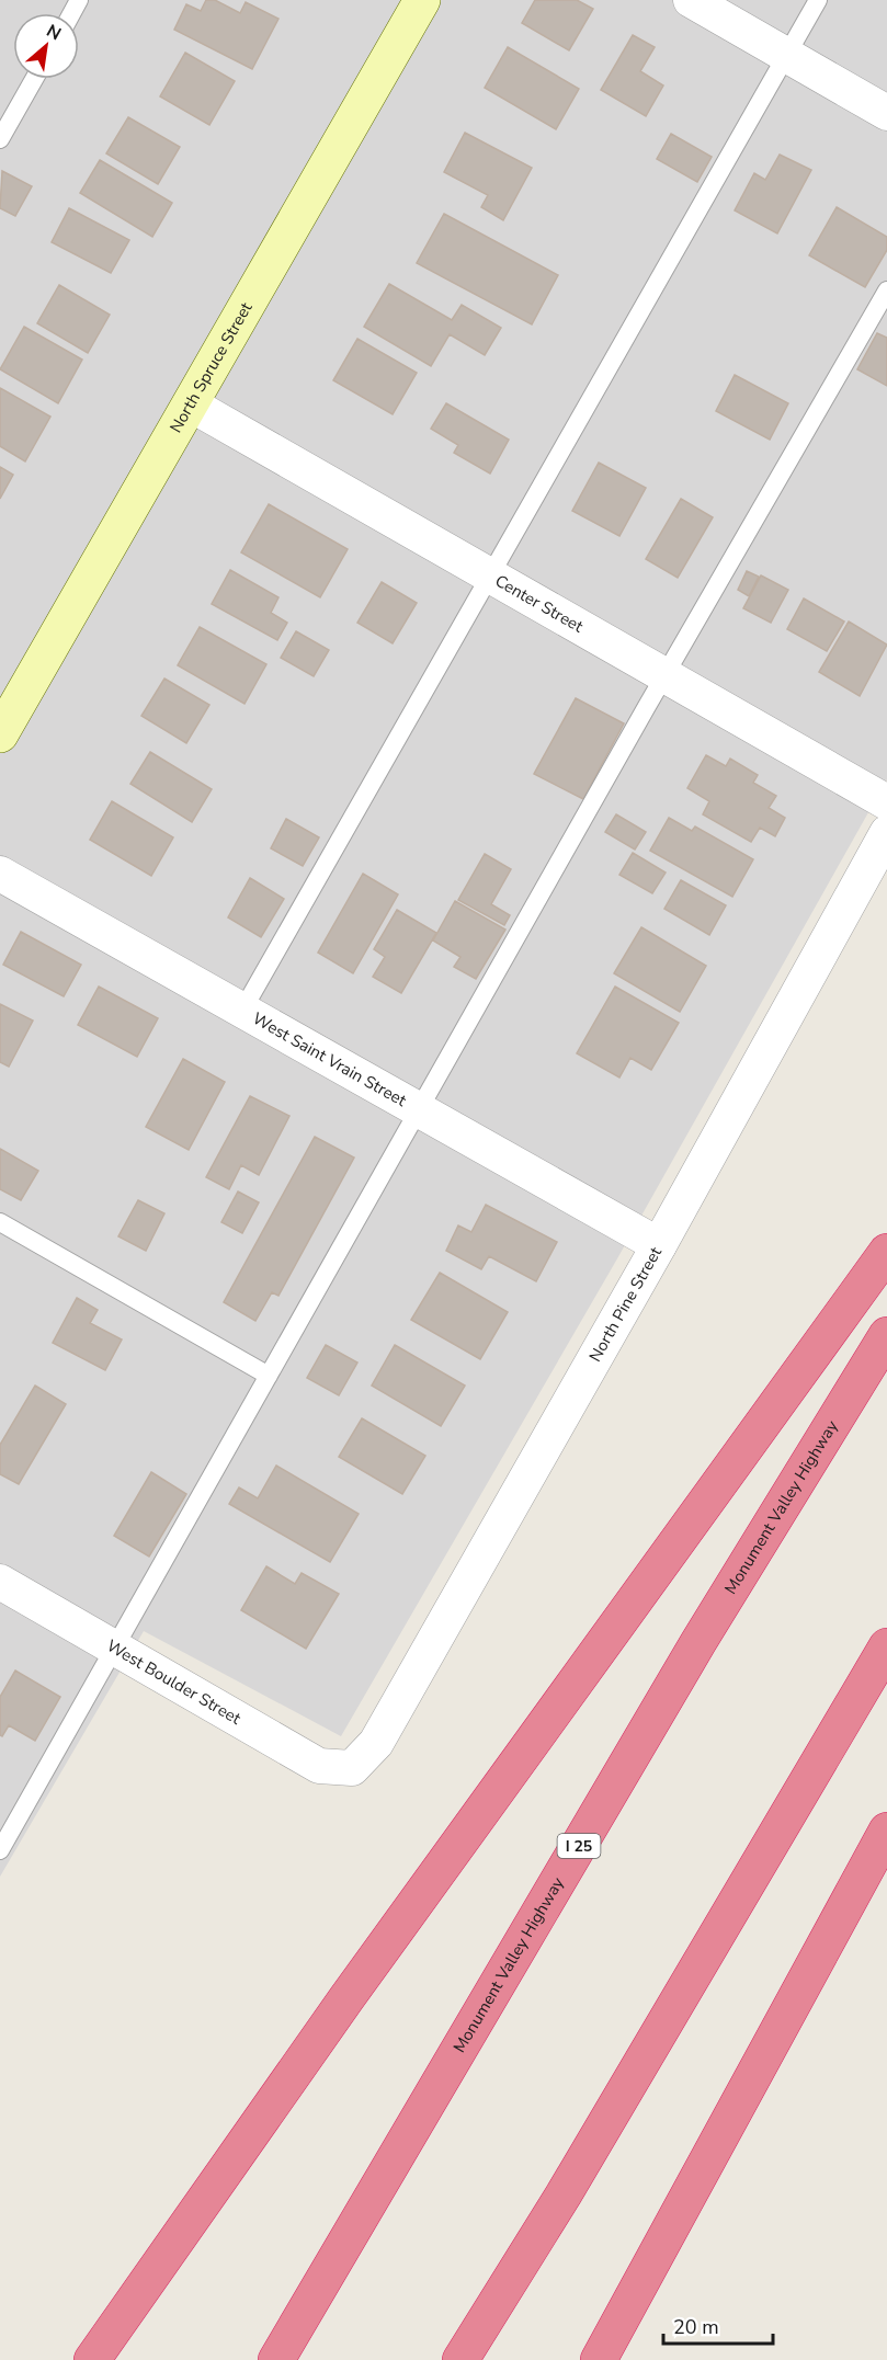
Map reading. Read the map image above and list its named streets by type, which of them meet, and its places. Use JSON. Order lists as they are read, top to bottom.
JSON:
{
  "streets": {
    "highway": ["Monument Valley Highway", "I 25"],
    "street": [
      "North Spruce Street",
      "Center Street",
      "West Saint Vrain Street",
      "North Pine Street",
      "West Boulder Street"
    ]
  },
  "crossings": [
    ["North Spruce Street", "Center Street"],
    ["West Saint Vrain Street", "North Pine Street"],
    ["North Pine Street", "West Boulder Street"]
  ],
  "scale_bar": "20 m",
  "north": "top right"
}
